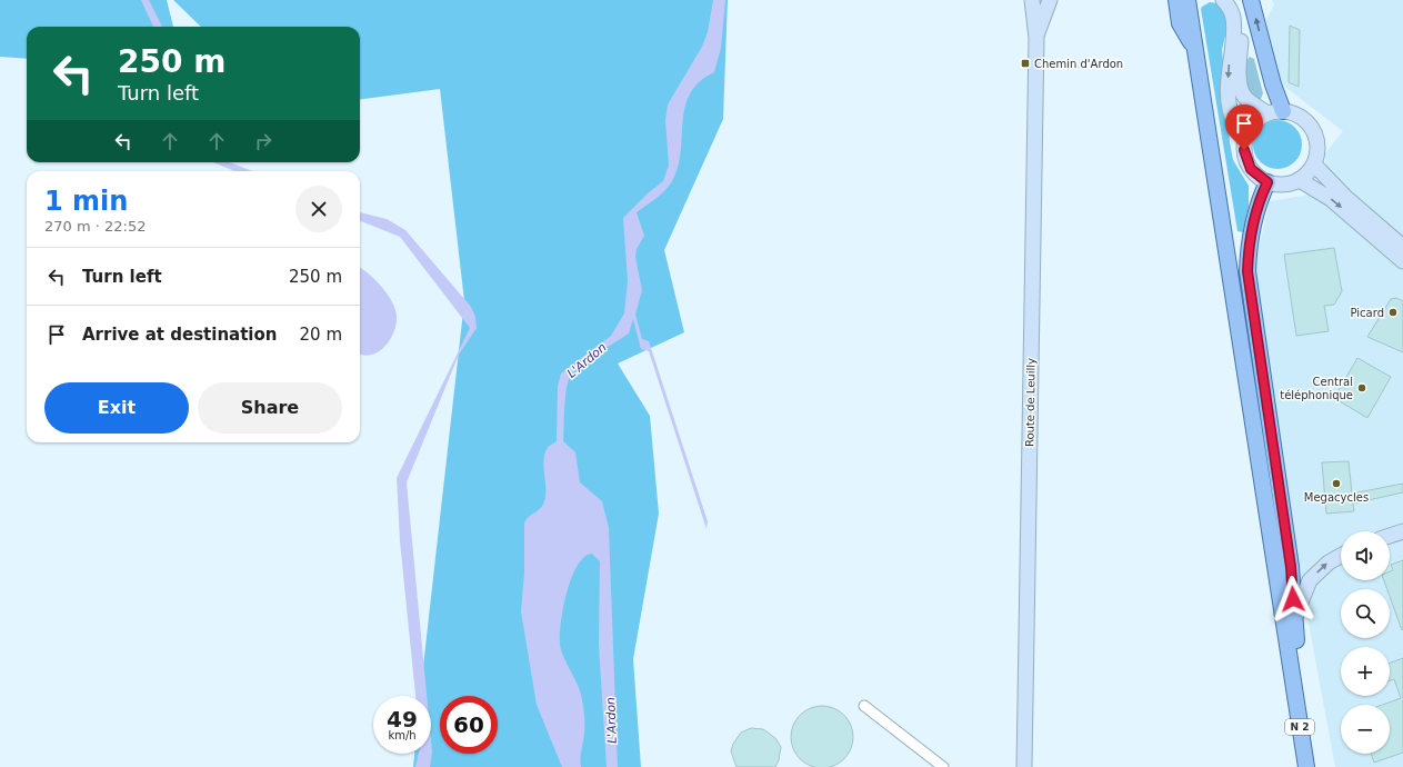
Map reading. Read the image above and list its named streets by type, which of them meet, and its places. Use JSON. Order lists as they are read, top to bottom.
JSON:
{
  "streets": {
    "main road": ["Route de Leuilly", "N 2"]
  },
  "water": ["L'Ardon"],
  "places": {
    "transit": ["Chemin d'Ardon"],
    "other": ["Picard", "Central téléphonique", "Megacycles"]
  },
  "page": {
    "turn": ["250 m", "Turn left"],
    "heading": ["1 min", "270 m · 22:52"],
    "list": [
      {
        "name": "Turn left",
        "value": "250 m"
      },
      {
        "name": "Arrive at destination",
        "value": "20 m"
      }
    ],
    "buttons": ["Exit", "Share"],
    "map_buttons": ["+", "−"],
    "speed": "49 km/h",
    "limit": "60"
  }
}
